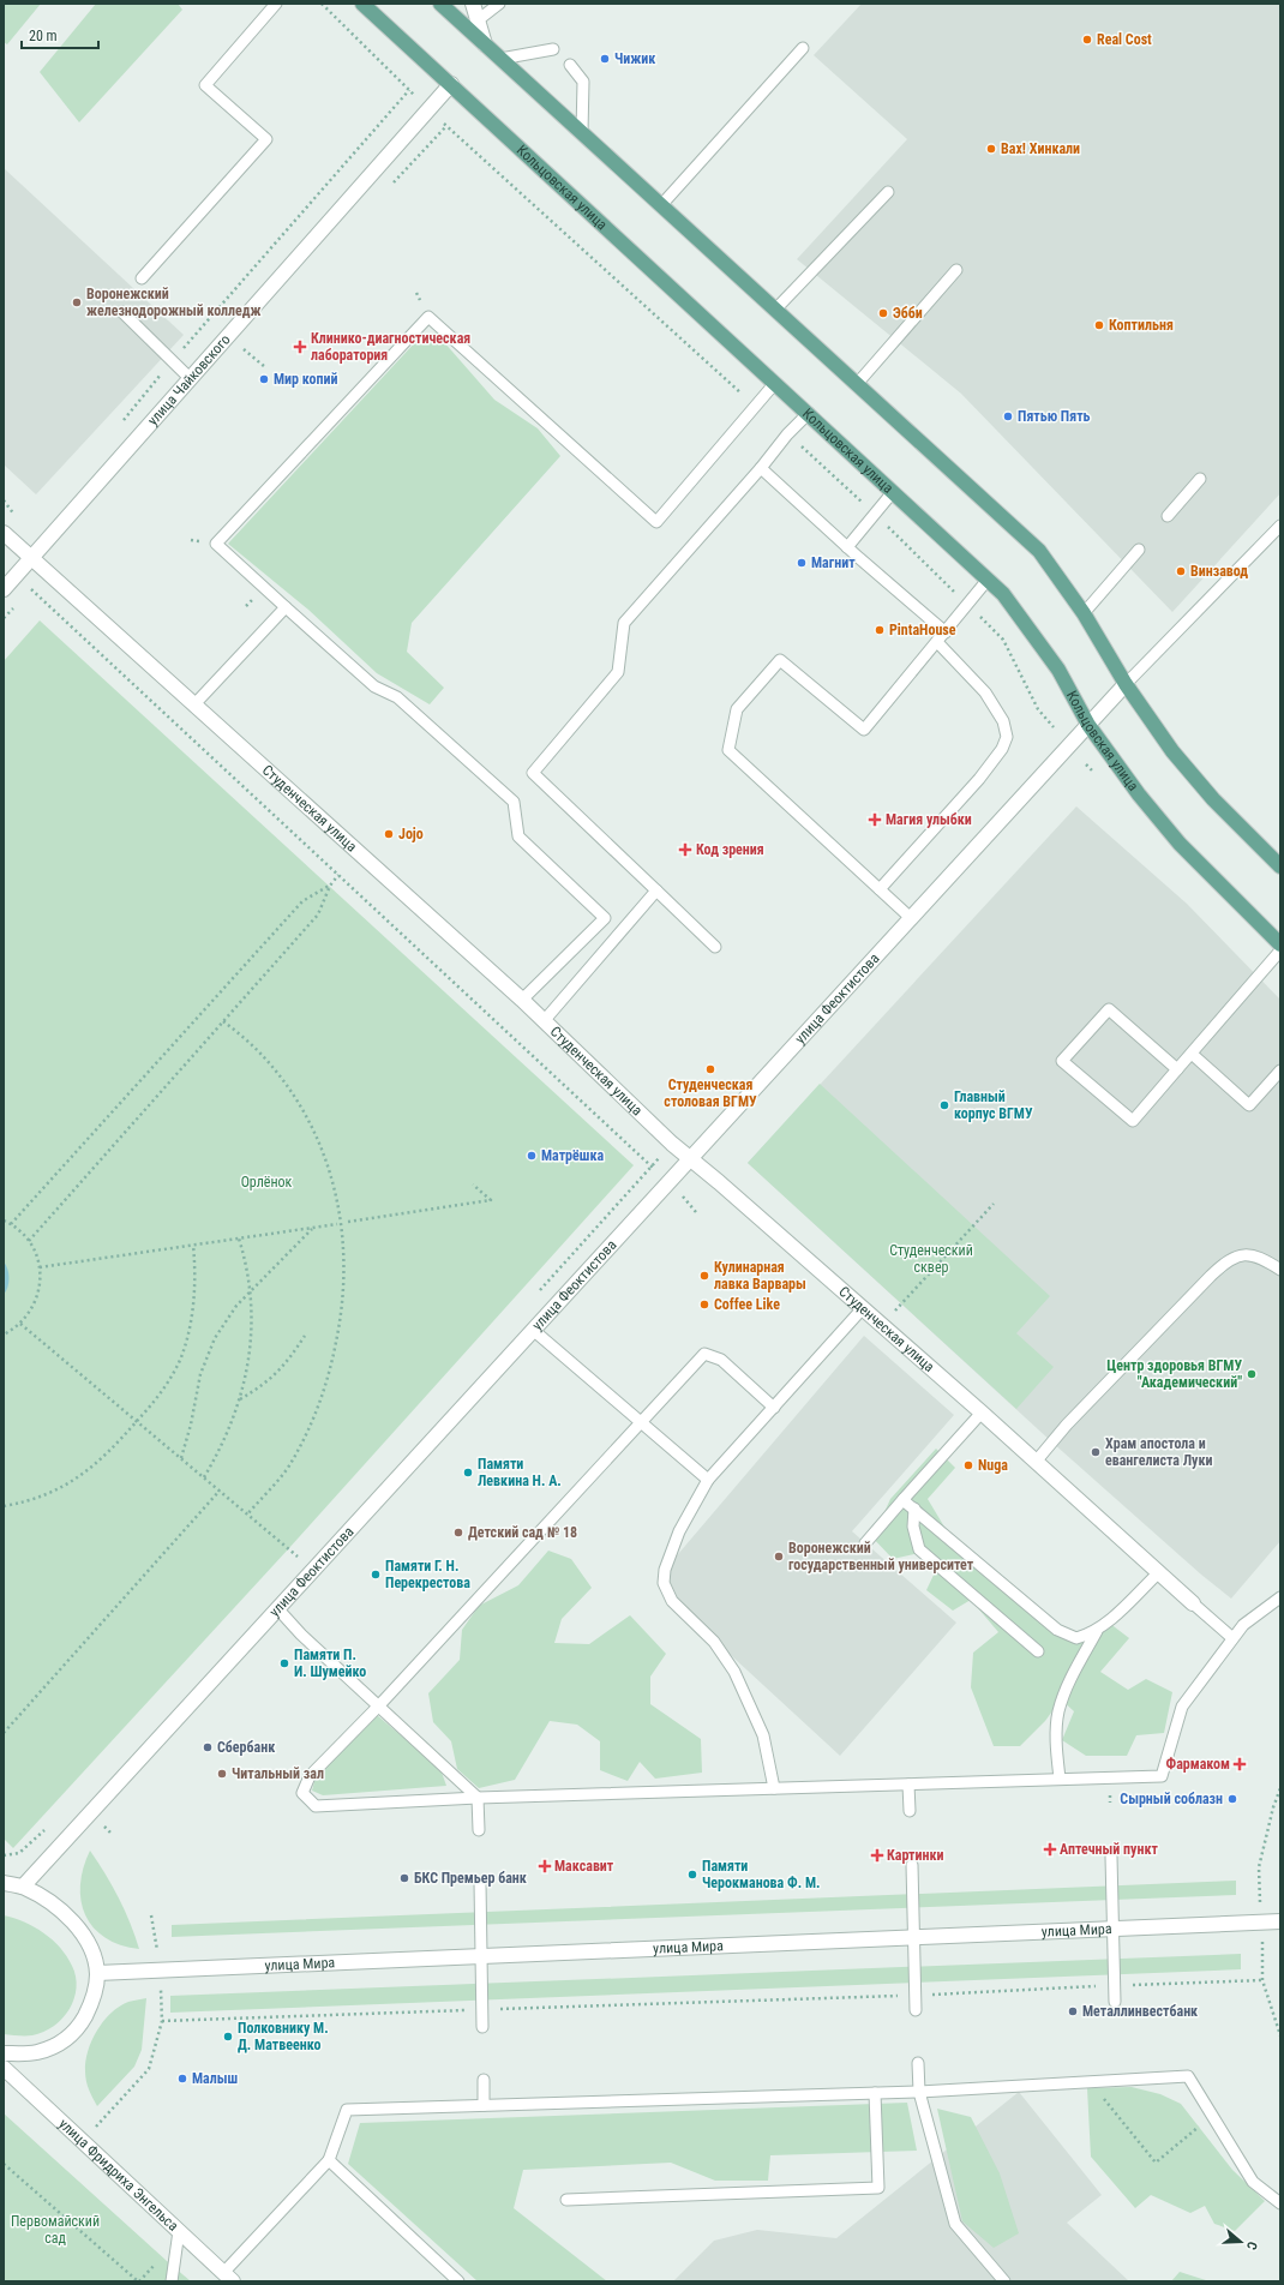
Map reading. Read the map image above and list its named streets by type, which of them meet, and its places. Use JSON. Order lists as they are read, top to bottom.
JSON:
{
  "streets": {
    "main road": ["Кольцовская улица"],
    "street": [
      "улица Чайковского",
      "Студенческая улица",
      "улица Феоктистова",
      "улица Мира",
      "улица Фридриха Энгельса"
    ]
  },
  "crossings": [
    ["Кольцовская улица", "улица Чайковского"],
    ["Кольцовская улица", "улица Феоктистова"],
    ["улица Чайковского", "Студенческая улица"],
    ["Студенческая улица", "улица Феоктистова"]
  ],
  "parks": ["Орлёнок", "Студенческий сквер", "Первомайский сад"],
  "places": {
    "other": [
      "Real Cost",
      "Чижик",
      "Вах! Хинкали",
      "Воронежский железнодорожный колледж",
      "Эбби",
      "Коптильня",
      "Мир копий",
      "Пятью Пять",
      "Магнит",
      "Винзавод",
      "PintaHouse",
      "Jojo",
      "Студенческая столовая ВГМУ",
      "Главный корпус ВГМУ",
      "Матрёшка",
      "Кулинарная лавка Варвары",
      "Coffee Like",
      "Центр здоровья ВГМУ \"Академический\"",
      "Храм апостола и евангелиста Луки",
      "Nuga",
      "Памяти Левкина Н. А.",
      "Детский сад № 18",
      "Воронежский государственный университет",
      "Памяти Г. Н. Перекрестова",
      "Памяти П. И. Шумейко",
      "Сбербанк",
      "Читальный зал",
      "Сырный соблазн",
      "Памяти Черокманова Ф. М.",
      "БКС Премьер банк",
      "Металлинвестбанк",
      "Полковнику М. Д. Матвеенко",
      "Малыш"
    ],
    "health": [
      "Клинико-диагностическая лаборатория",
      "Магия улыбки",
      "Код зрения",
      "Фармаком",
      "Аптечный пункт",
      "Картинки",
      "Максавит"
    ]
  },
  "scale_bar": "20 m",
  "north": "right"
}
